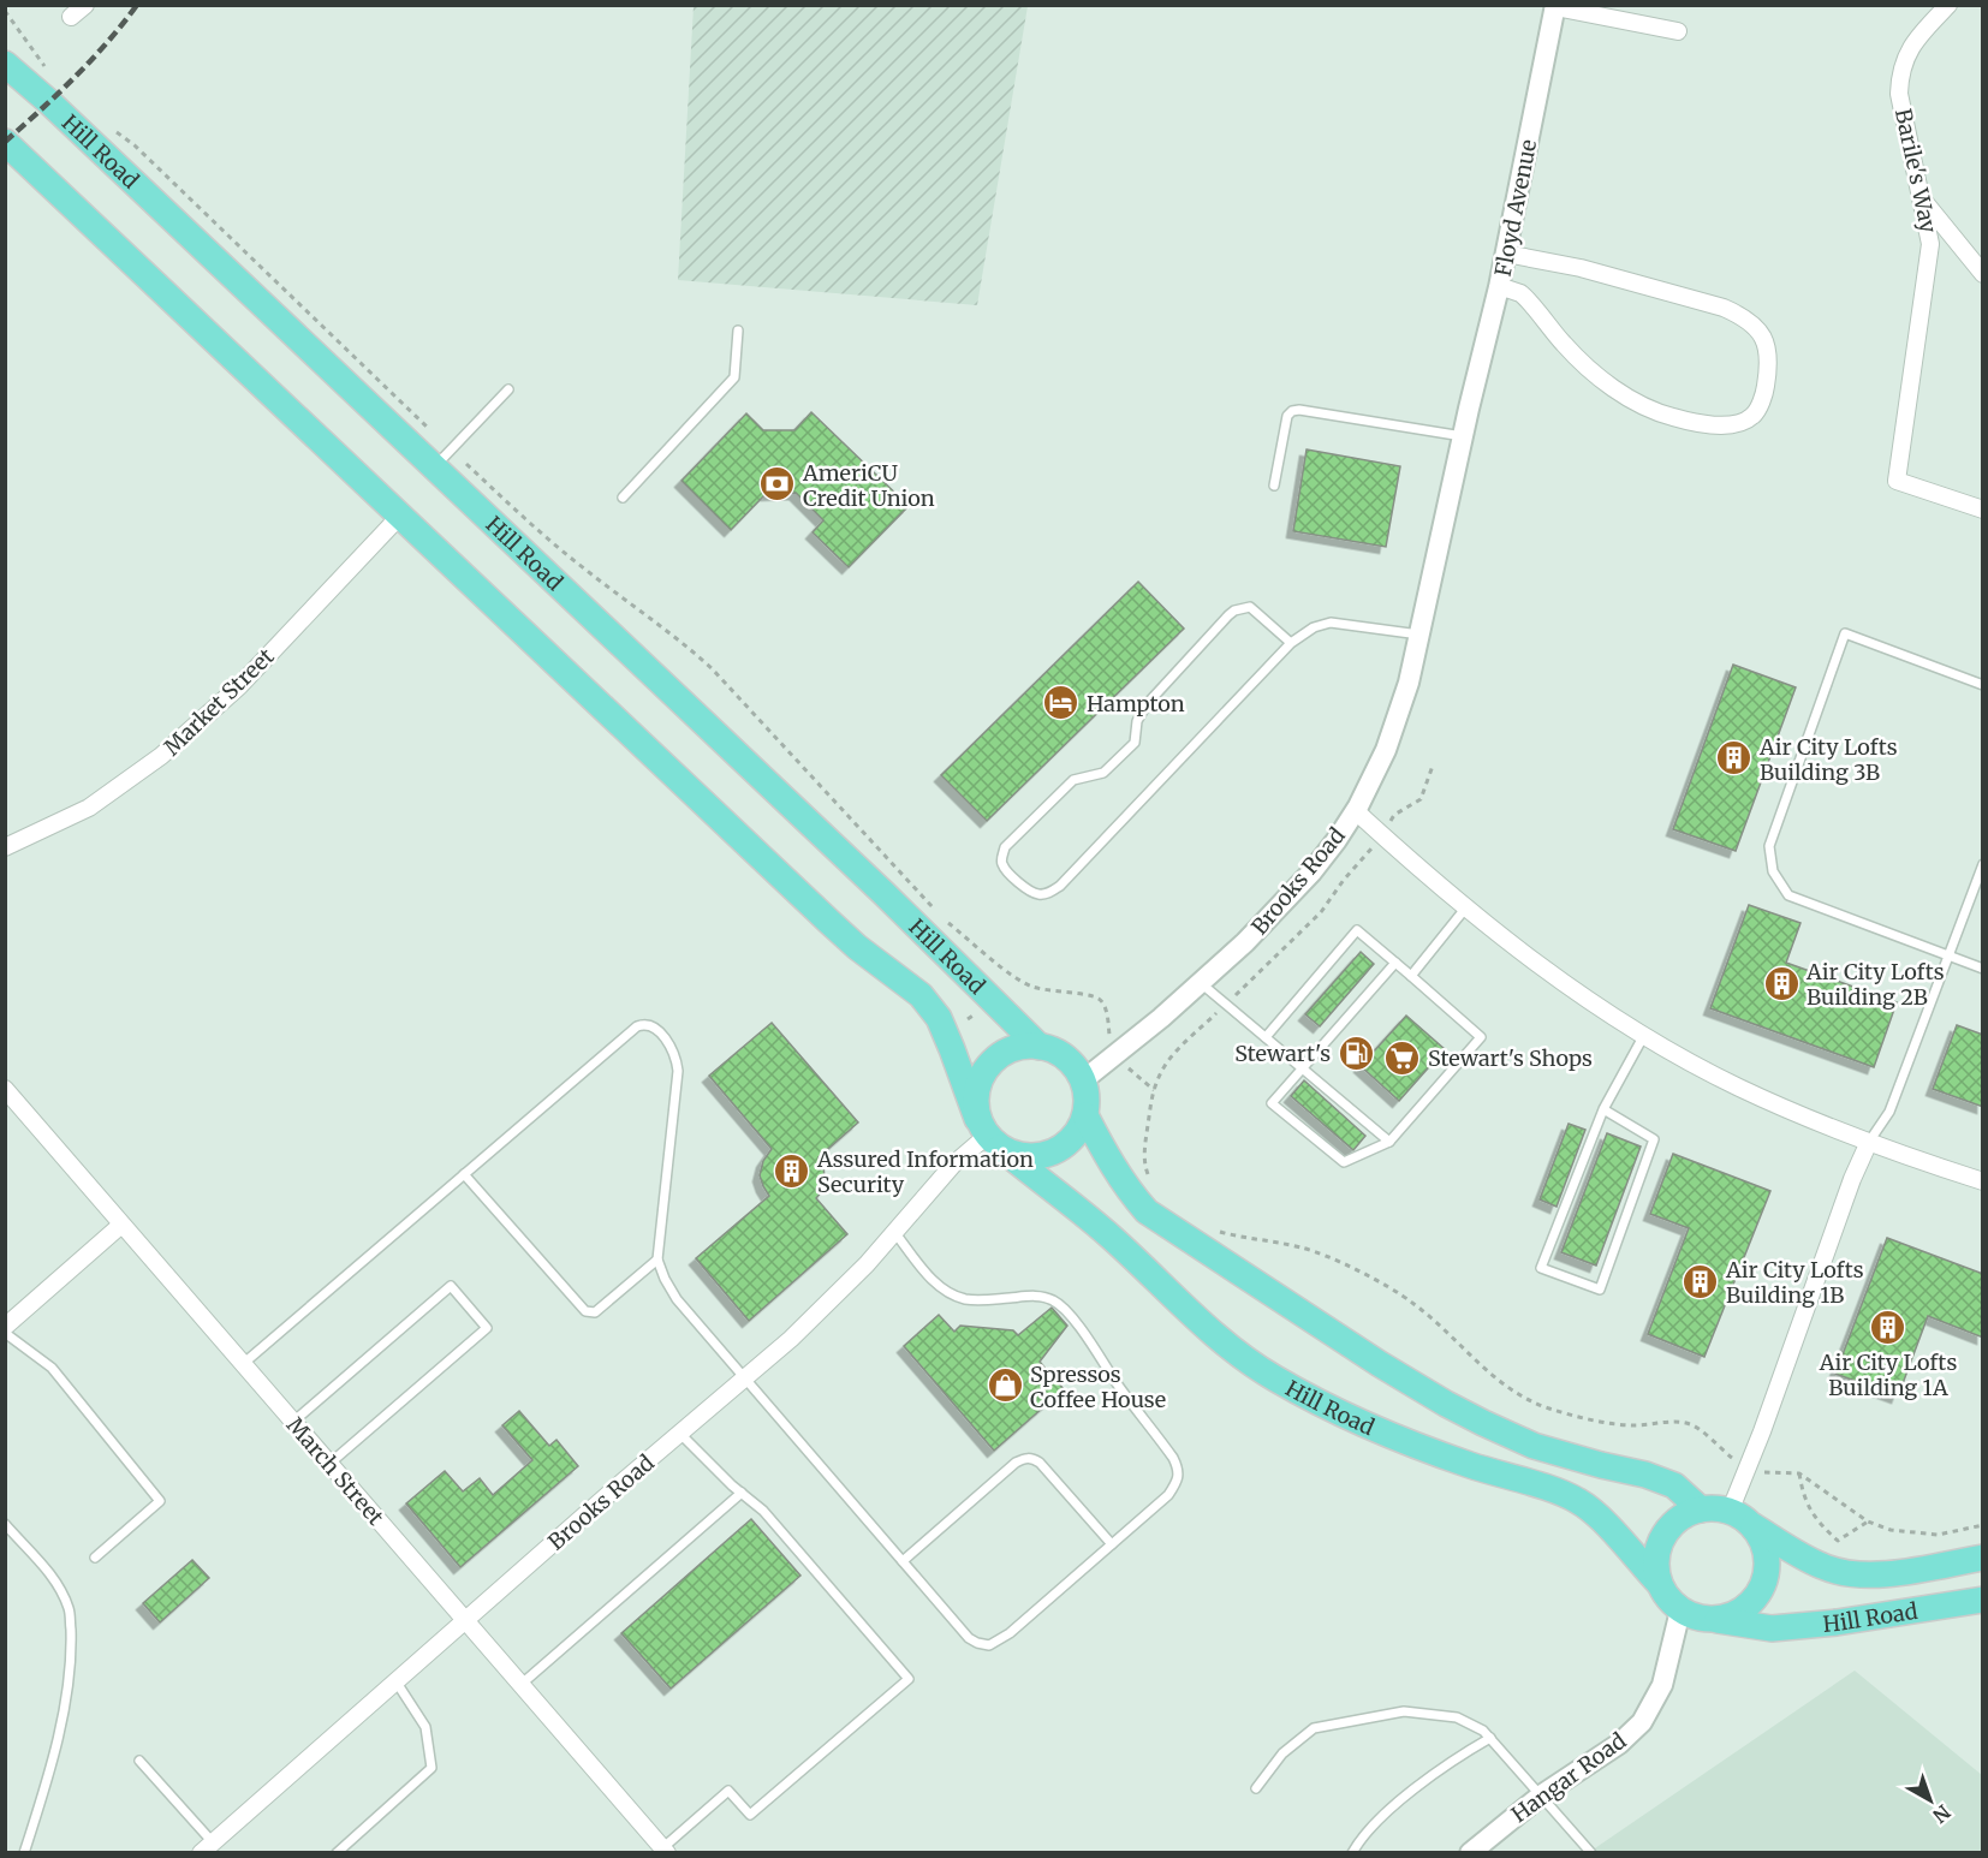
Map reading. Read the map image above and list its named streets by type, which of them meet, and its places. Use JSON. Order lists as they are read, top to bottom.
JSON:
{
  "streets": {
    "main road": ["Hill Road"],
    "street": [
      "Barile's Way",
      "Floyd Avenue",
      "Market Street",
      "Brooks Road",
      "March Street",
      "Hangar Road"
    ]
  },
  "crossings": [
    ["Hill Road", "Brooks Road"],
    ["Hill Road", "Hangar Road"],
    ["Floyd Avenue", "Brooks Road"],
    ["Brooks Road", "March Street"]
  ],
  "places": {
    "bank": ["AmeriCU Credit Union"],
    "hotel": ["Hampton"],
    "building": [
      "Air City Lofts Building 3B",
      "Air City Lofts Building 2B",
      "Assured Information Security",
      "Air City Lofts Building 1B",
      "Air City Lofts Building 1A"
    ],
    "fuel station": ["Stewart's"],
    "supermarket": ["Stewart's Shops"],
    "shop": ["Spressos Coffee House"]
  },
  "north": "bottom right"
}
